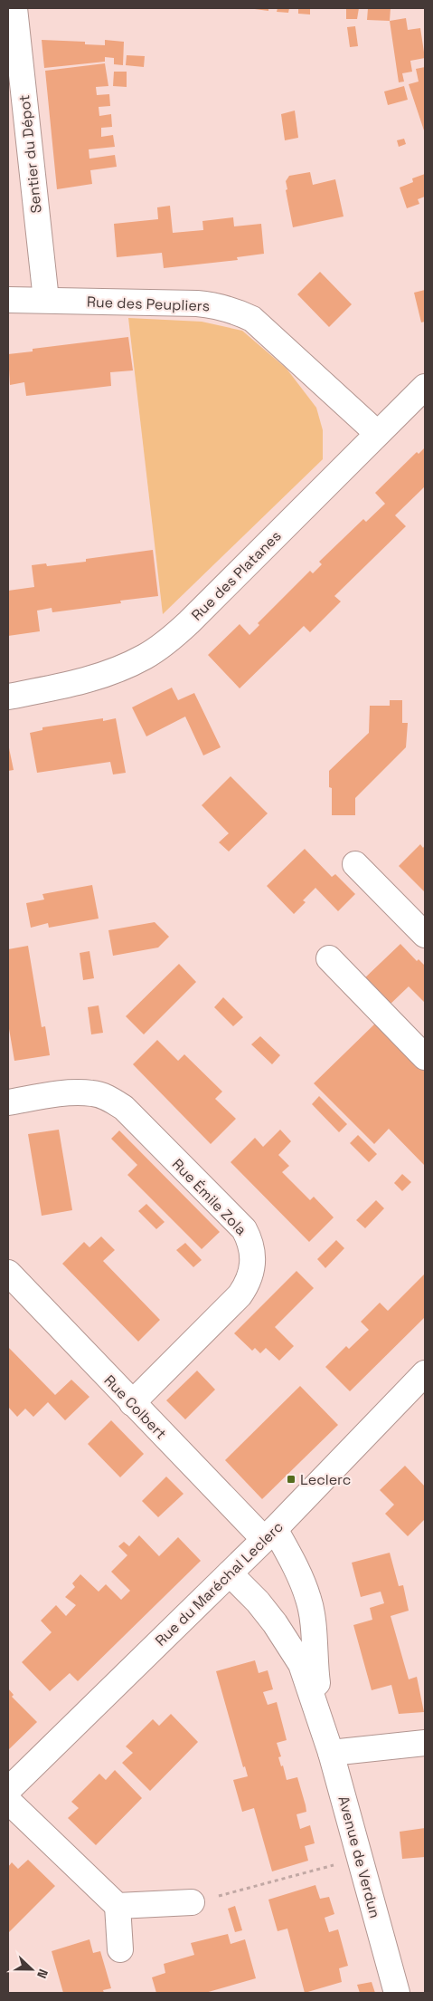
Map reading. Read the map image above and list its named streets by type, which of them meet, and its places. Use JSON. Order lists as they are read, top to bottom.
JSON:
{
  "streets": {
    "street": [
      "Sentier du Dépot",
      "Rue des Peupliers",
      "Rue des Platanes",
      "Rue Émile Zola",
      "Rue Colbert",
      "Rue du Maréchal Leclerc",
      "Avenue de Verdun"
    ]
  },
  "crossings": [
    ["Sentier du Dépot", "Rue des Peupliers"],
    ["Rue des Peupliers", "Rue des Platanes"],
    ["Rue Émile Zola", "Rue Colbert"],
    ["Rue Colbert", "Rue du Maréchal Leclerc"],
    ["Rue Colbert", "Avenue de Verdun"],
    ["Rue du Maréchal Leclerc", "Avenue de Verdun"]
  ],
  "places": {
    "transit": ["Leclerc"]
  },
  "north": "right"
}
